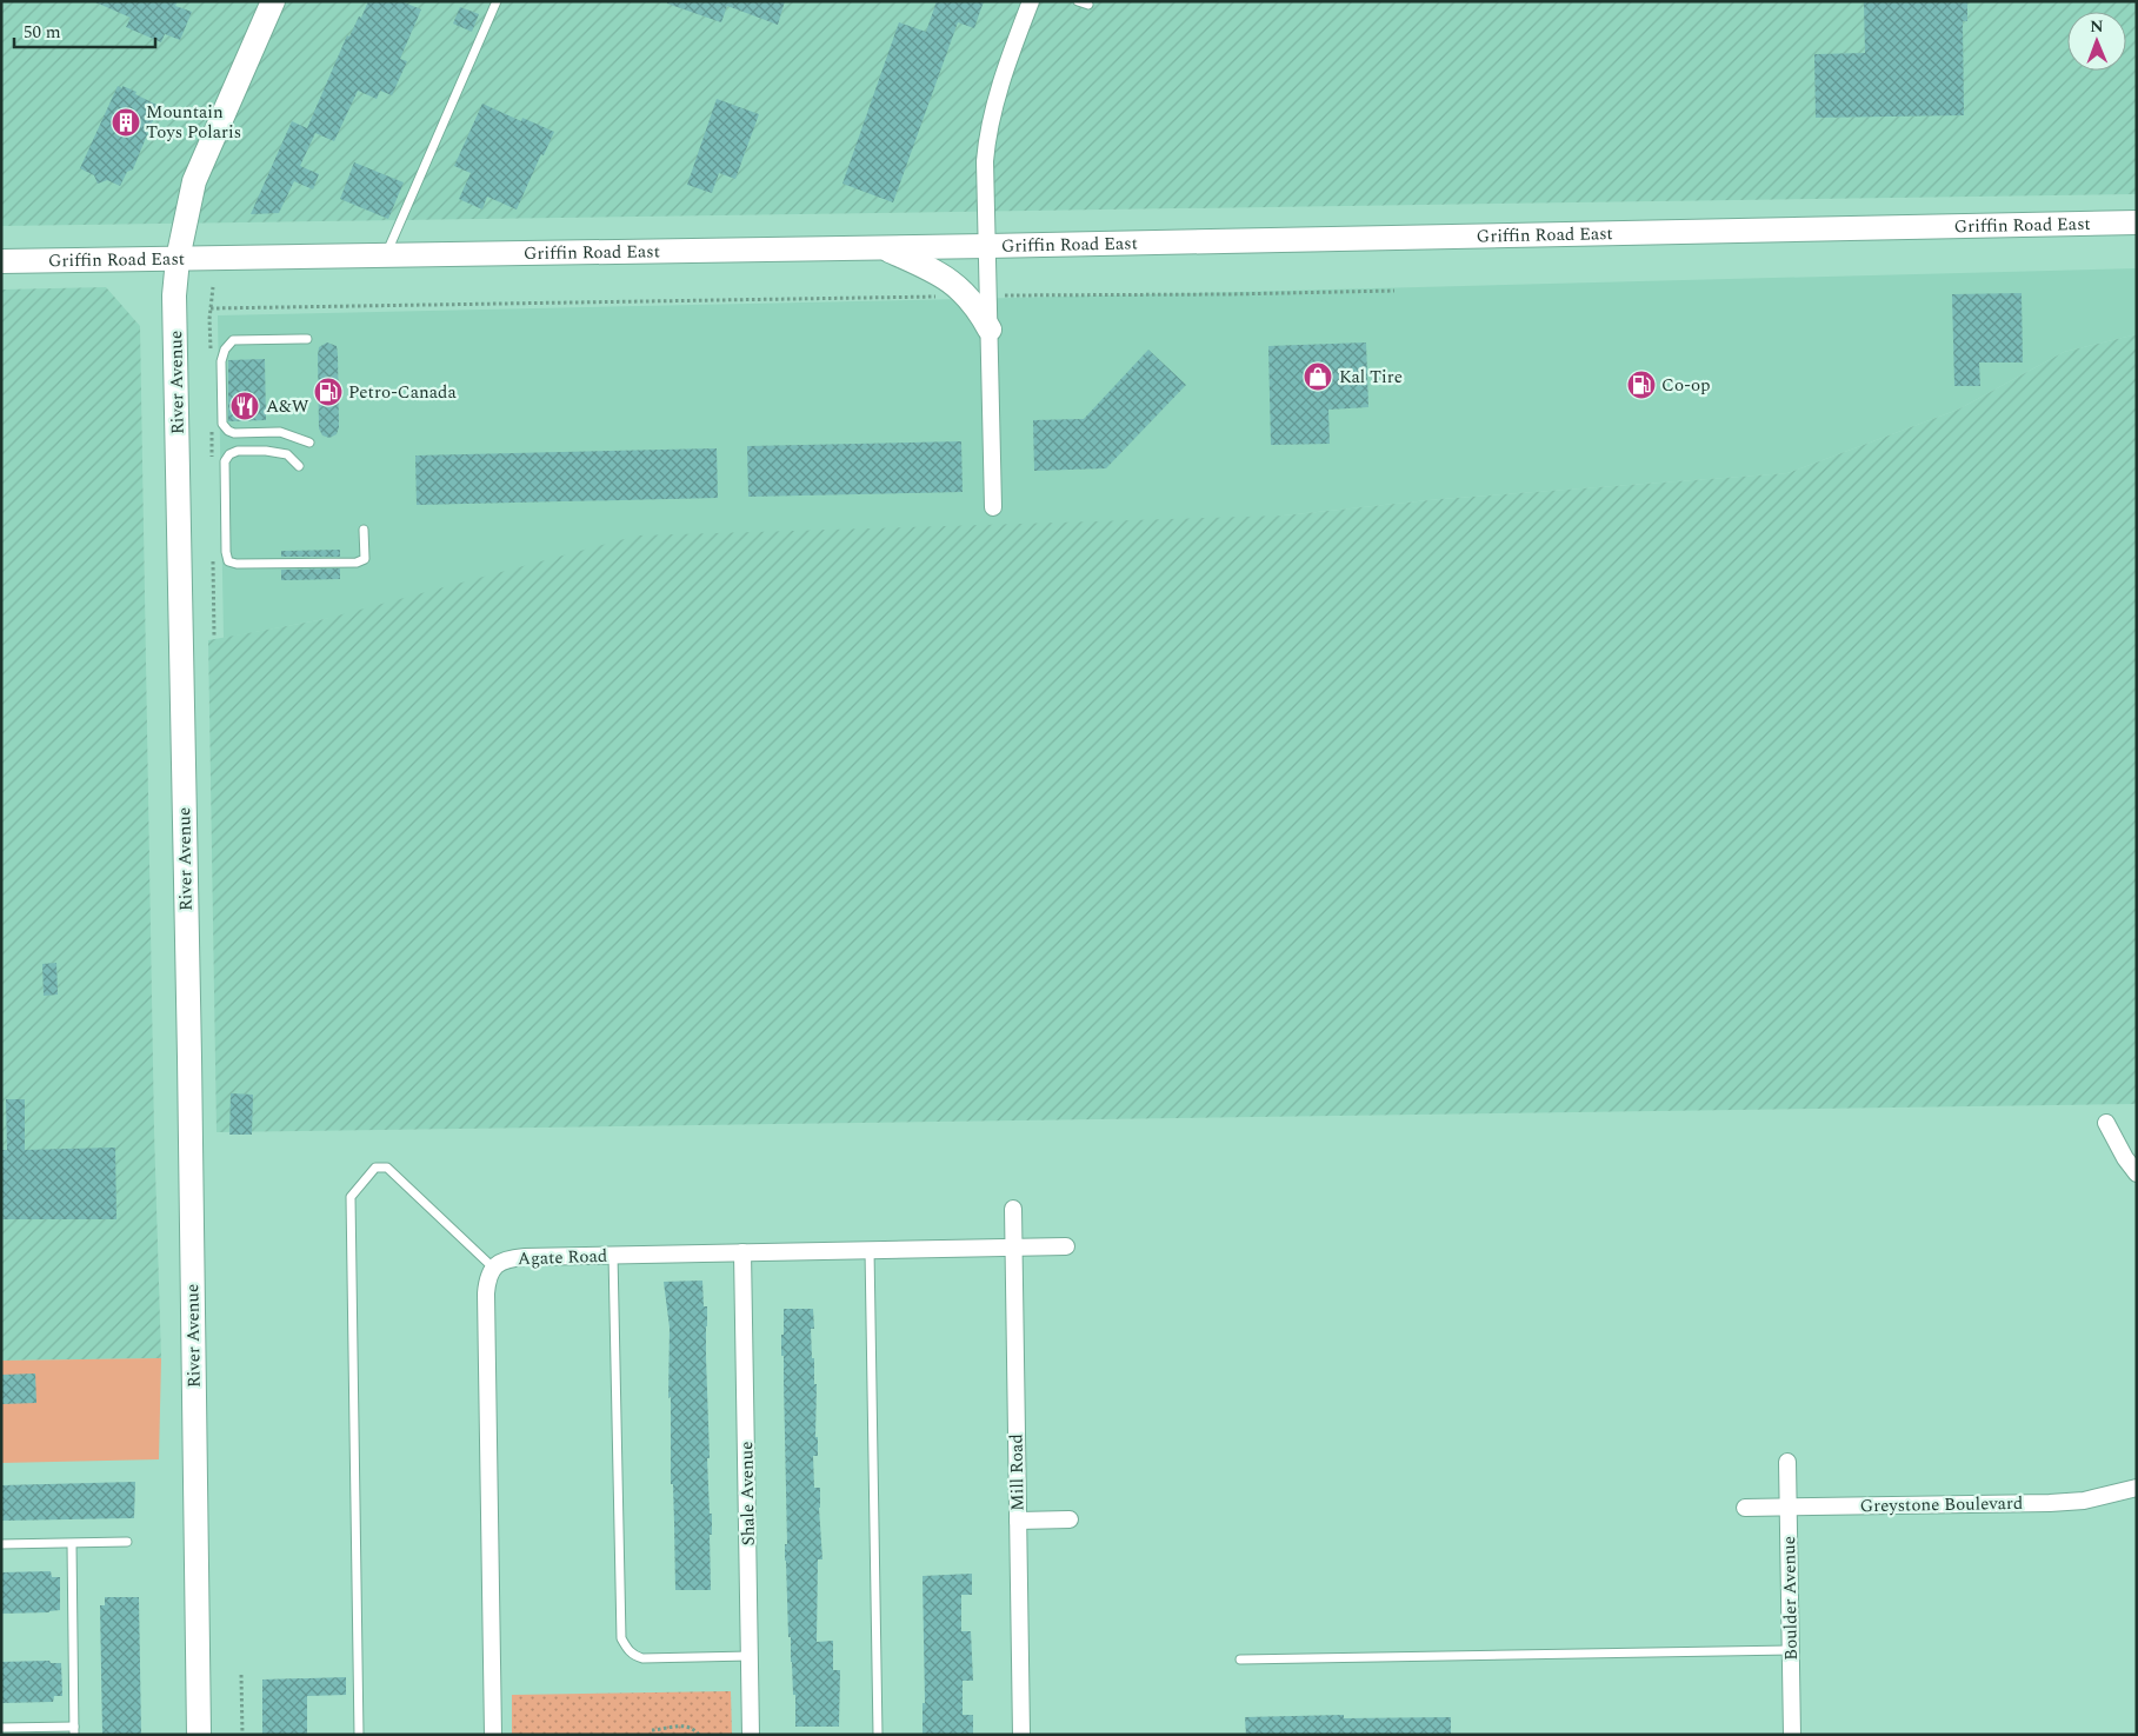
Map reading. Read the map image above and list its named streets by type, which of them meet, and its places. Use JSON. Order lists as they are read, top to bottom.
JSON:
{
  "streets": {
    "main road": ["Griffin Road East", "River Avenue"],
    "street": [
      "Agate Road",
      "Mill Road",
      "Shale Avenue",
      "Greystone Boulevard",
      "Boulder Avenue"
    ]
  },
  "crossings": [
    ["Griffin Road East", "River Avenue"],
    ["Agate Road", "Mill Road"],
    ["Agate Road", "Shale Avenue"],
    ["Greystone Boulevard", "Boulder Avenue"]
  ],
  "places": {
    "building": ["Mountain Toys Polaris"],
    "shop": ["Kal Tire"],
    "fuel station": ["Co-op", "Petro-Canada"],
    "restaurant": ["A&W"]
  },
  "scale_bar": "50 m",
  "north": "top"
}
